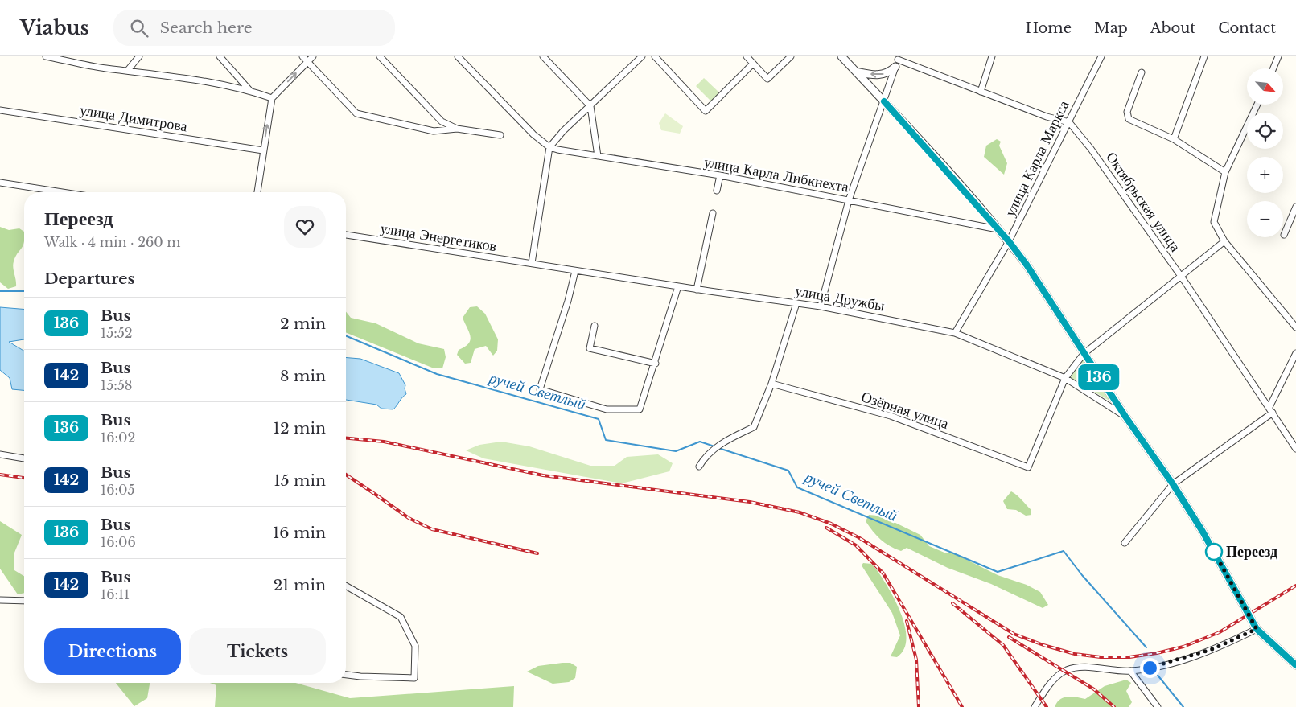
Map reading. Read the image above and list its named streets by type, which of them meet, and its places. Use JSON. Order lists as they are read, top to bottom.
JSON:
{
  "streets": {
    "street": [
      "улица Димитрова",
      "улица Карла Маркса",
      "улица Карла Либкнехта",
      "Октябрьская улица",
      "улица Энергетиков",
      "улица Дружбы",
      "Озёрная улица"
    ]
  },
  "crossings": [
    ["улица Карла Маркса", "Октябрьская улица"],
    ["улица Карла Маркса", "улица Дружбы"],
    ["улица Энергетиков", "улица Дружбы"],
    ["улица Дружбы", "Озёрная улица"]
  ],
  "water": ["ручей Светлый"],
  "places": ["Переезд"],
  "lines": ["bus line 136"],
  "north": "bottom right",
  "page": {
    "header": "Viabus",
    "search": "Search here",
    "nav": [
      "Home",
      "Map",
      "About",
      "Contact"
    ],
    "on_map": "136",
    "map_buttons": ["+", "−"],
    "heading": [
      ["Переезд", "Walk · 4 min · 260 m"],
      "Departures"
    ],
    "list": [
      {
        "mark": "136",
        "name": "Bus",
        "note": "15:52",
        "value": "2 min"
      },
      {
        "mark": "142",
        "name": "Bus",
        "note": "15:58",
        "value": "8 min"
      },
      {
        "mark": "136",
        "name": "Bus",
        "note": "16:02",
        "value": "12 min"
      },
      {
        "mark": "142",
        "name": "Bus",
        "note": "16:05",
        "value": "15 min"
      },
      {
        "mark": "136",
        "name": "Bus",
        "note": "16:06",
        "value": "16 min"
      },
      {
        "mark": "142",
        "name": "Bus",
        "note": "16:11",
        "value": "21 min"
      }
    ],
    "buttons": ["Directions", "Tickets"]
  }
}
